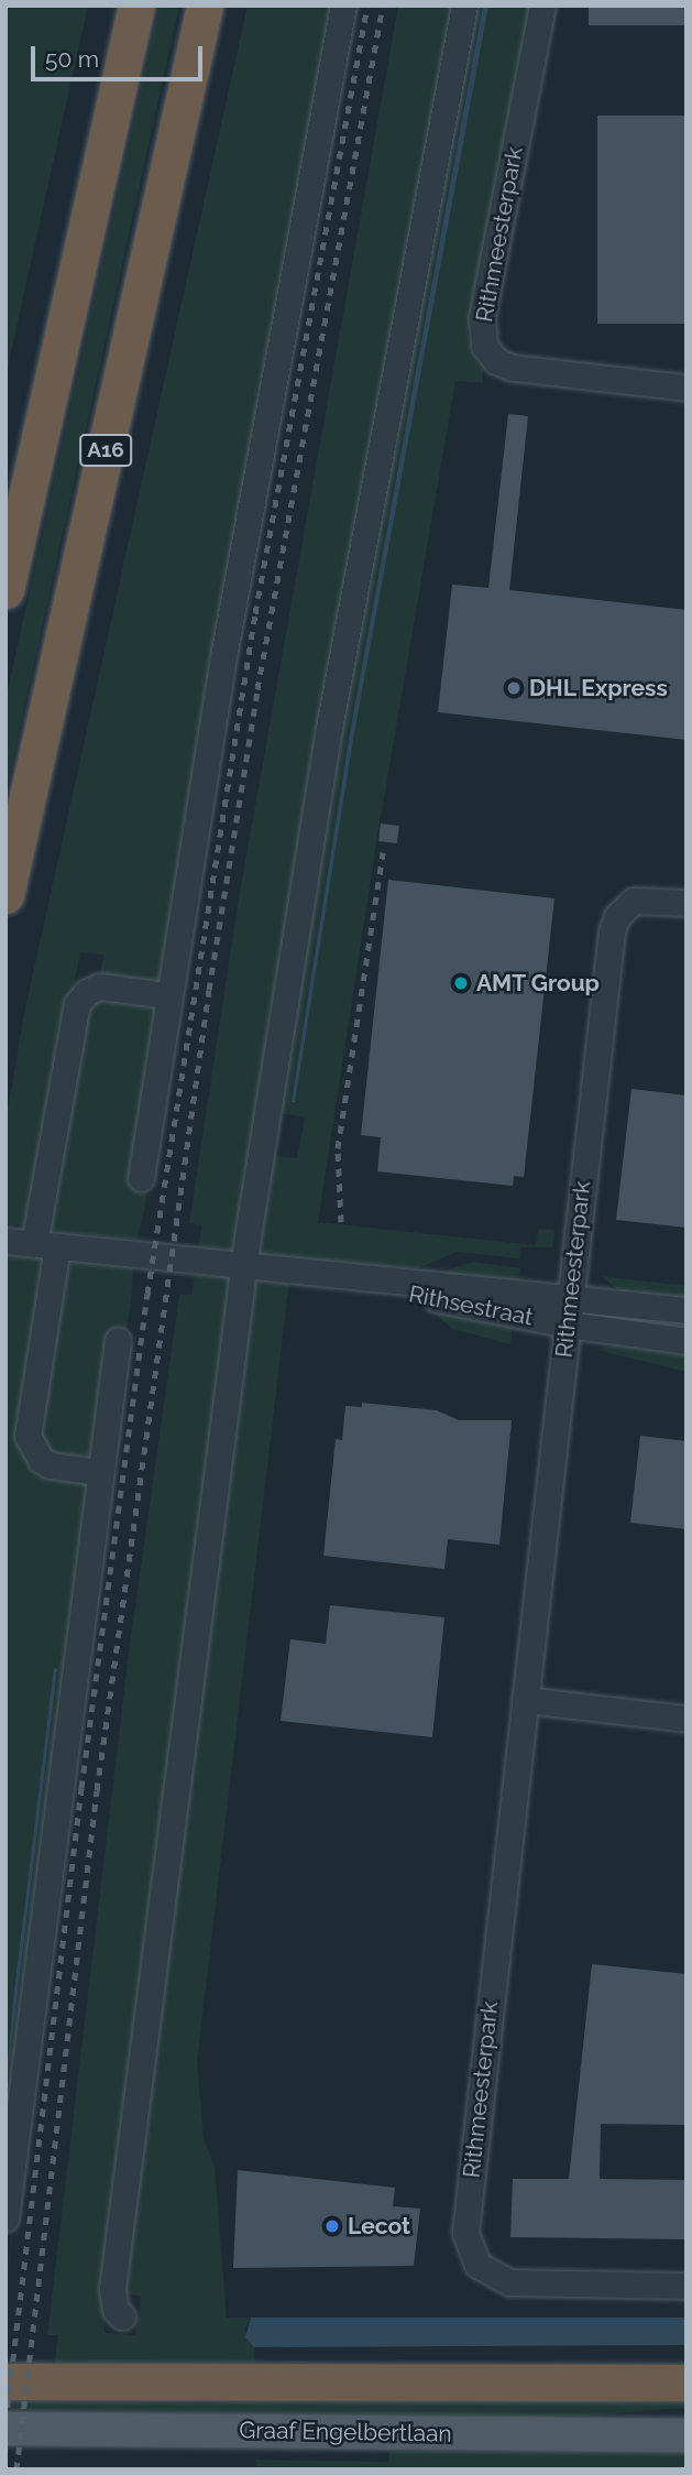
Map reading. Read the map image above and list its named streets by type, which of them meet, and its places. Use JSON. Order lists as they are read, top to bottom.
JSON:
{
  "streets": {
    "highway": ["A16", "Graaf Engelbertlaan"],
    "street": ["Rithmeesterpark", "Rithsestraat"]
  },
  "crossings": [
    ["Rithmeesterpark", "Rithsestraat"]
  ],
  "places": ["DHL Express", "AMT Group", "Lecot"],
  "scale_bar": "50 m"
}
